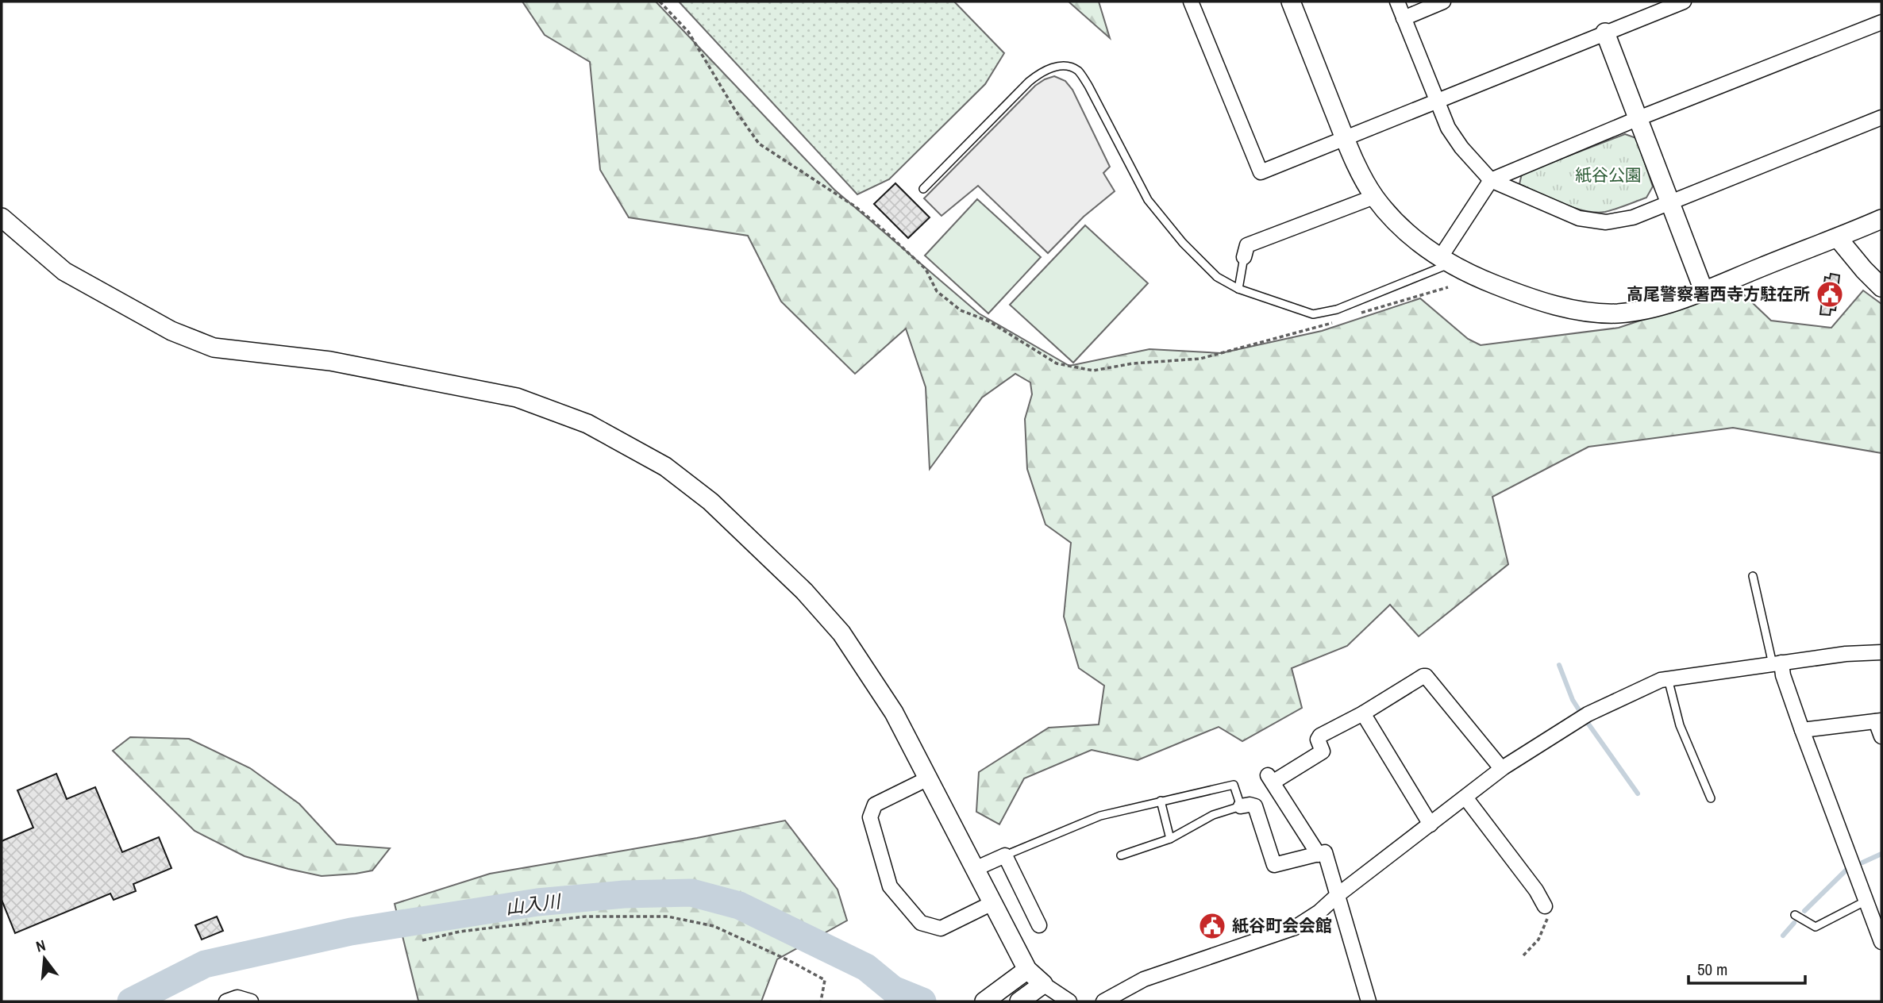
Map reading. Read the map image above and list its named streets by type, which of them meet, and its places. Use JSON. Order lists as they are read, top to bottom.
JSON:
{
  "water": ["山入川"],
  "parks": ["紙谷公園"],
  "places": {
    "public building": ["高尾警察署西寺方駐在所", "紙谷町会会館"]
  },
  "scale_bar": "50 m",
  "north": "top"
}
